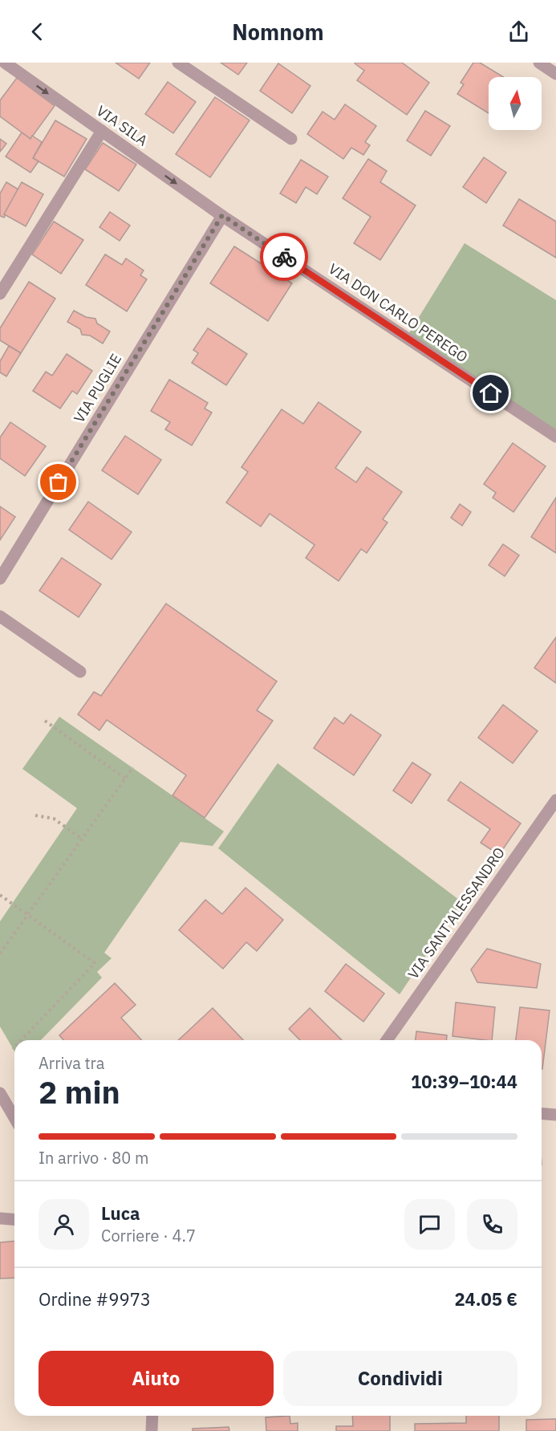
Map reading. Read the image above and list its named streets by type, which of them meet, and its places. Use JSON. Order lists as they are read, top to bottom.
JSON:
{
  "streets": {
    "street": [
      "VIA SILA",
      "VIA DON CARLO PEREGO",
      "VIA PUGLIE",
      "VIA SANT'ALESSANDRO"
    ]
  },
  "crossings": [
    ["VIA SILA", "VIA DON CARLO PEREGO"],
    ["VIA SILA", "VIA PUGLIE"],
    ["VIA DON CARLO PEREGO", "VIA PUGLIE"]
  ],
  "north": "top",
  "page": {
    "header": "Nomnom",
    "heading": ["2 min", "Arriva tra", "10:39–10:44"],
    "panel": [
      "Luca",
      "Corriere · 4.7",
      "Ordine #9973",
      "24.05 €"
    ],
    "bar": "In arrivo · 80 m",
    "buttons": ["Aiuto", "Condividi"]
  }
}
